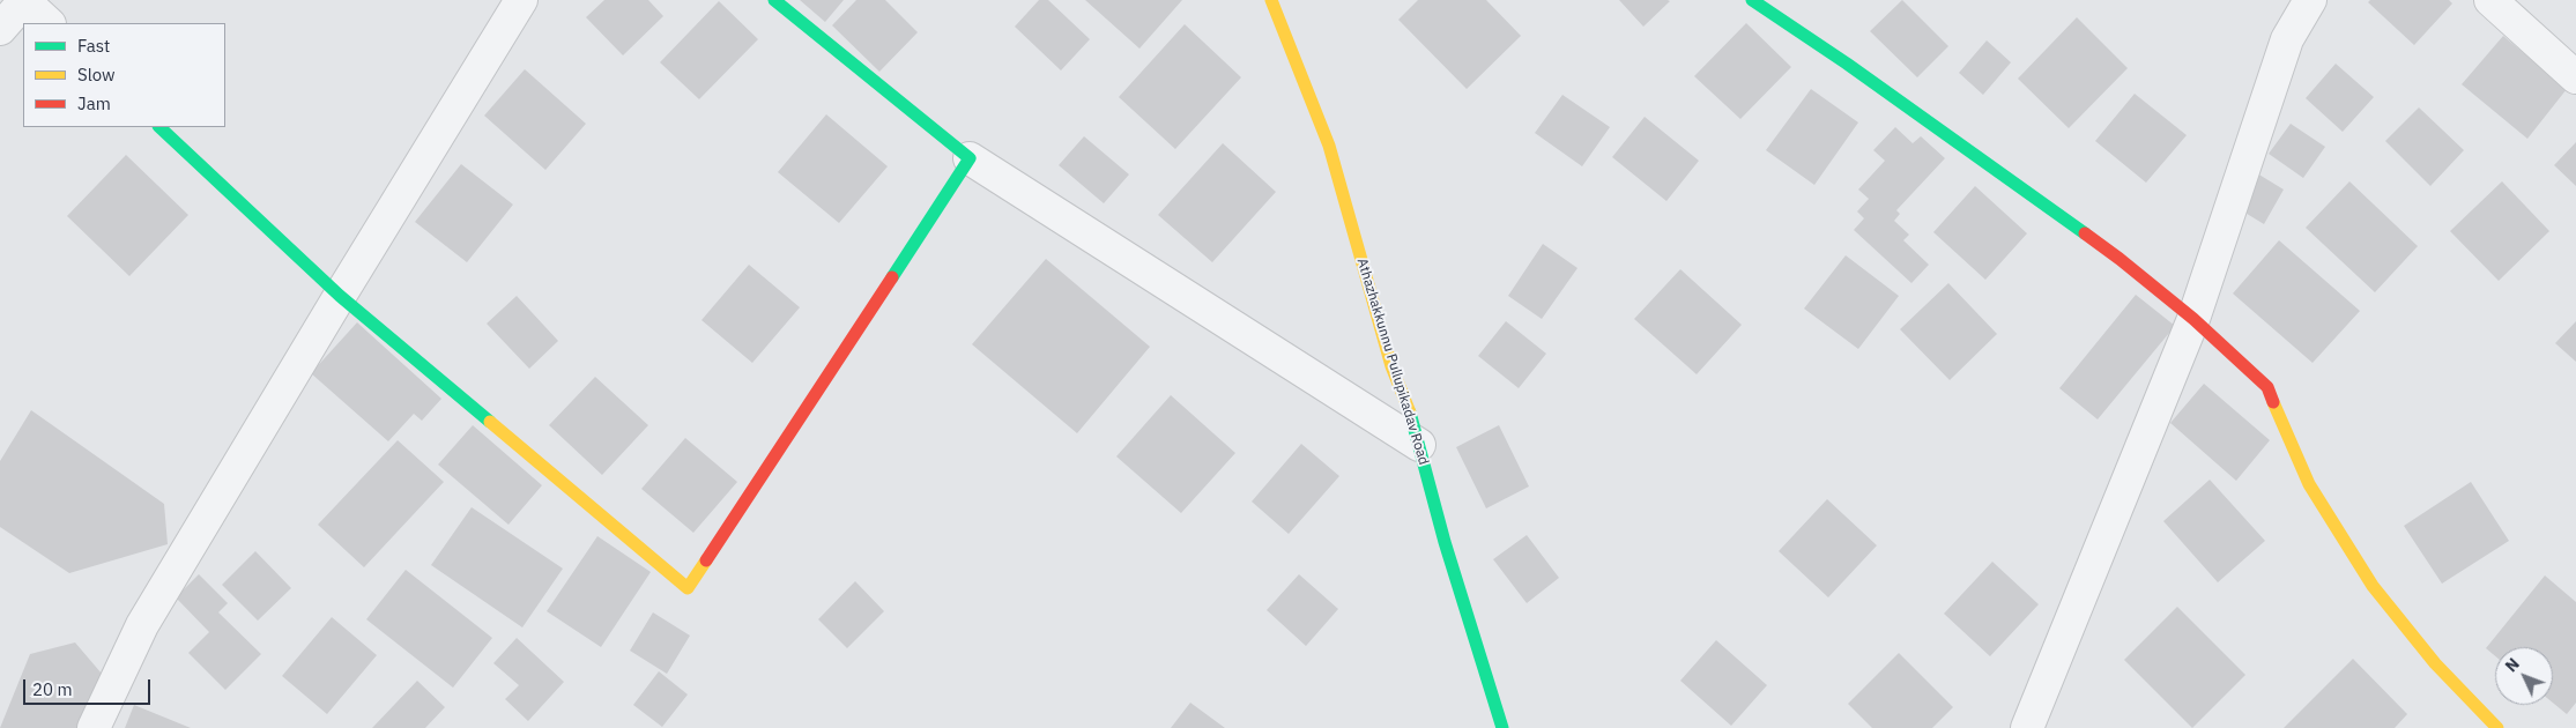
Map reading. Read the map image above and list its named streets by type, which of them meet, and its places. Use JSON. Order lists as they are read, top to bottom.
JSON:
{
  "streets": {
    "street": ["Athazhakkunnu Pullupikadav Road"]
  },
  "legend": ["Fast", "Slow", "Jam"],
  "scale_bar": "20 m",
  "north": "top left"
}
